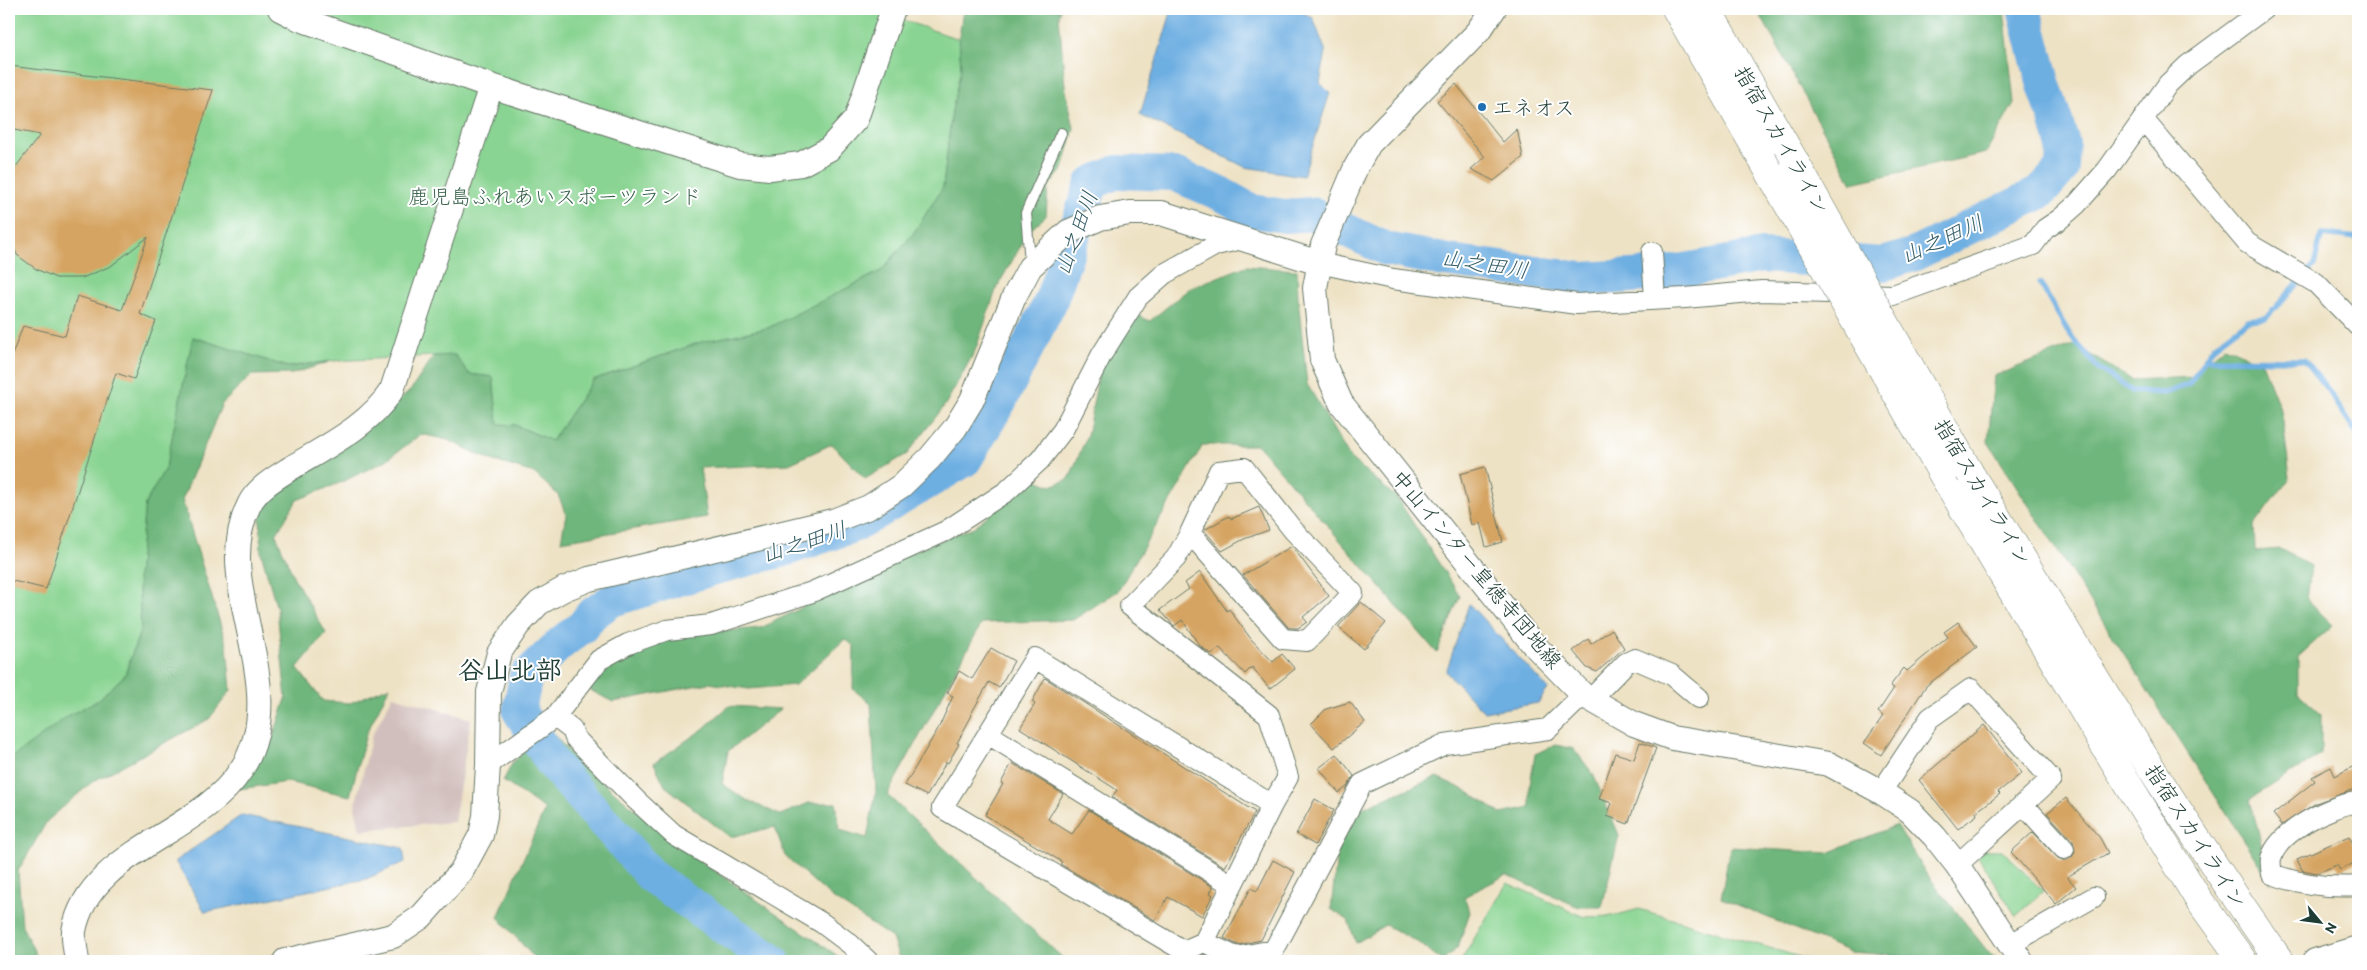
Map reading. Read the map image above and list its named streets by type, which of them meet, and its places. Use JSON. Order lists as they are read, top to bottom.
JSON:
{
  "streets": {
    "main road": ["指宿スカイライン"],
    "street": ["中山インター皇徳寺団地線"]
  },
  "districts": ["谷山北部"],
  "water": ["山之田川"],
  "parks": ["鹿児島ふれあいスポーツランド"],
  "places": ["エネオス"],
  "north": "bottom right"
}
